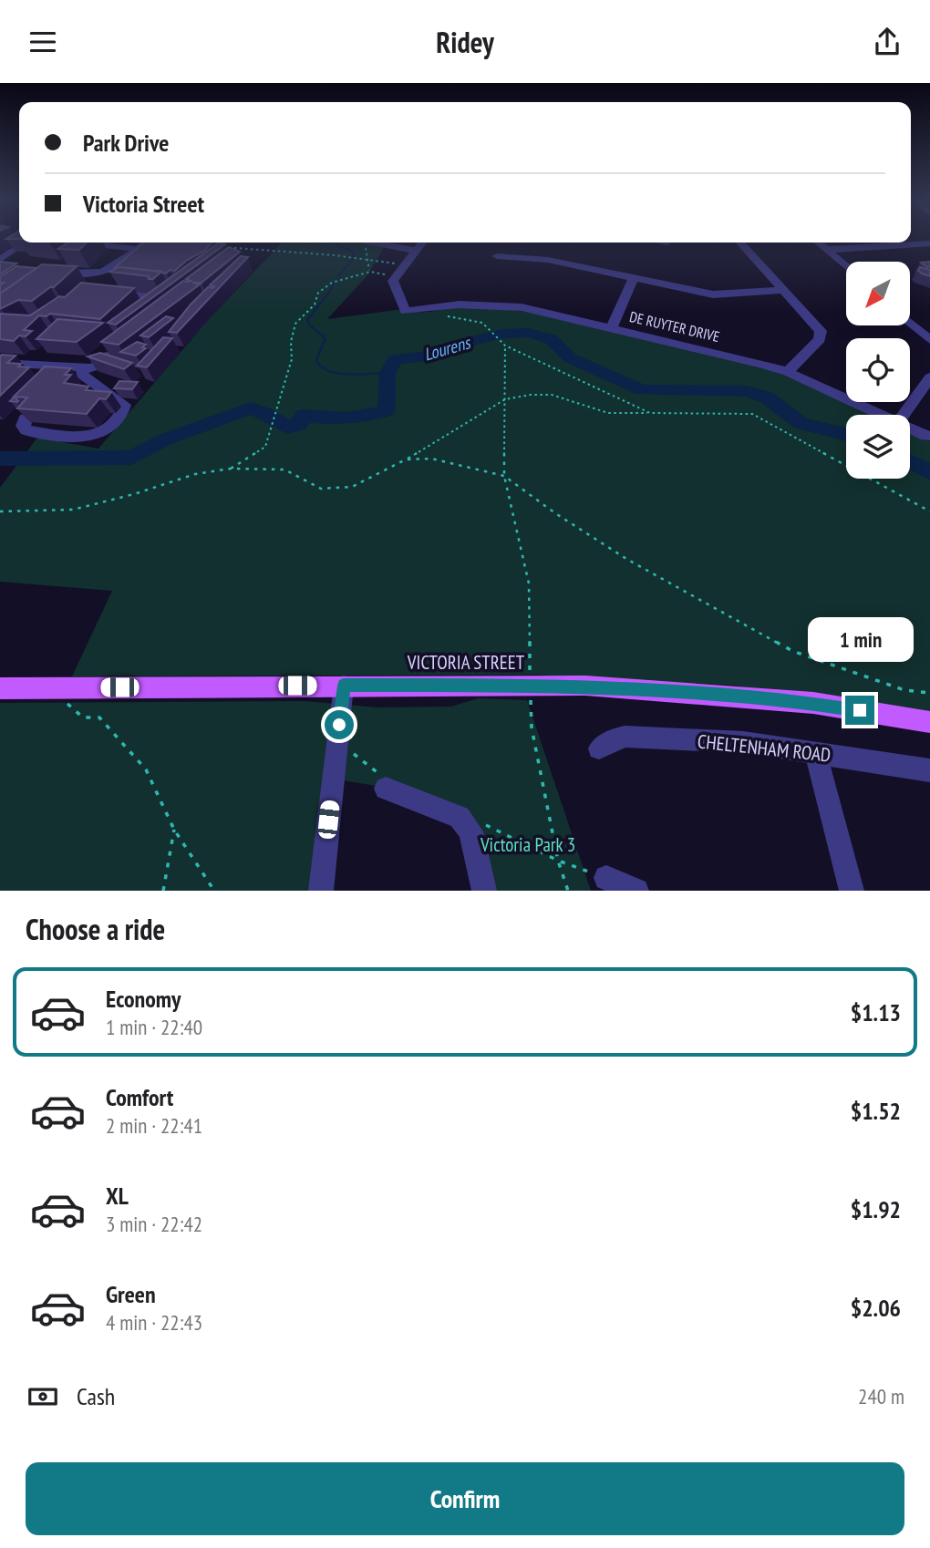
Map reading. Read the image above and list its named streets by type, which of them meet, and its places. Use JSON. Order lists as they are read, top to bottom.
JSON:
{
  "streets": {
    "main road": ["VICTORIA STREET"],
    "street": ["DE RUYTER DRIVE", "CHELTENHAM ROAD"]
  },
  "water": ["Lourens"],
  "parks": ["Victoria Park 3"],
  "north": "bottom left",
  "page": {
    "header": "Ridey",
    "banner": ["Park Drive", "Victoria Street"],
    "bubble": "1 min",
    "heading": "Choose a ride",
    "list": [
      {
        "name": "Economy",
        "note": "1 min · 22:40",
        "value": "$1.13"
      },
      {
        "name": "Comfort",
        "note": "2 min · 22:41",
        "value": "$1.52"
      },
      {
        "name": "XL",
        "note": "3 min · 22:42",
        "value": "$1.92"
      },
      {
        "name": "Green",
        "note": "4 min · 22:43",
        "value": "$2.06"
      }
    ],
    "pay": ["Cash", "240 m"],
    "buttons": "Confirm"
  }
}
